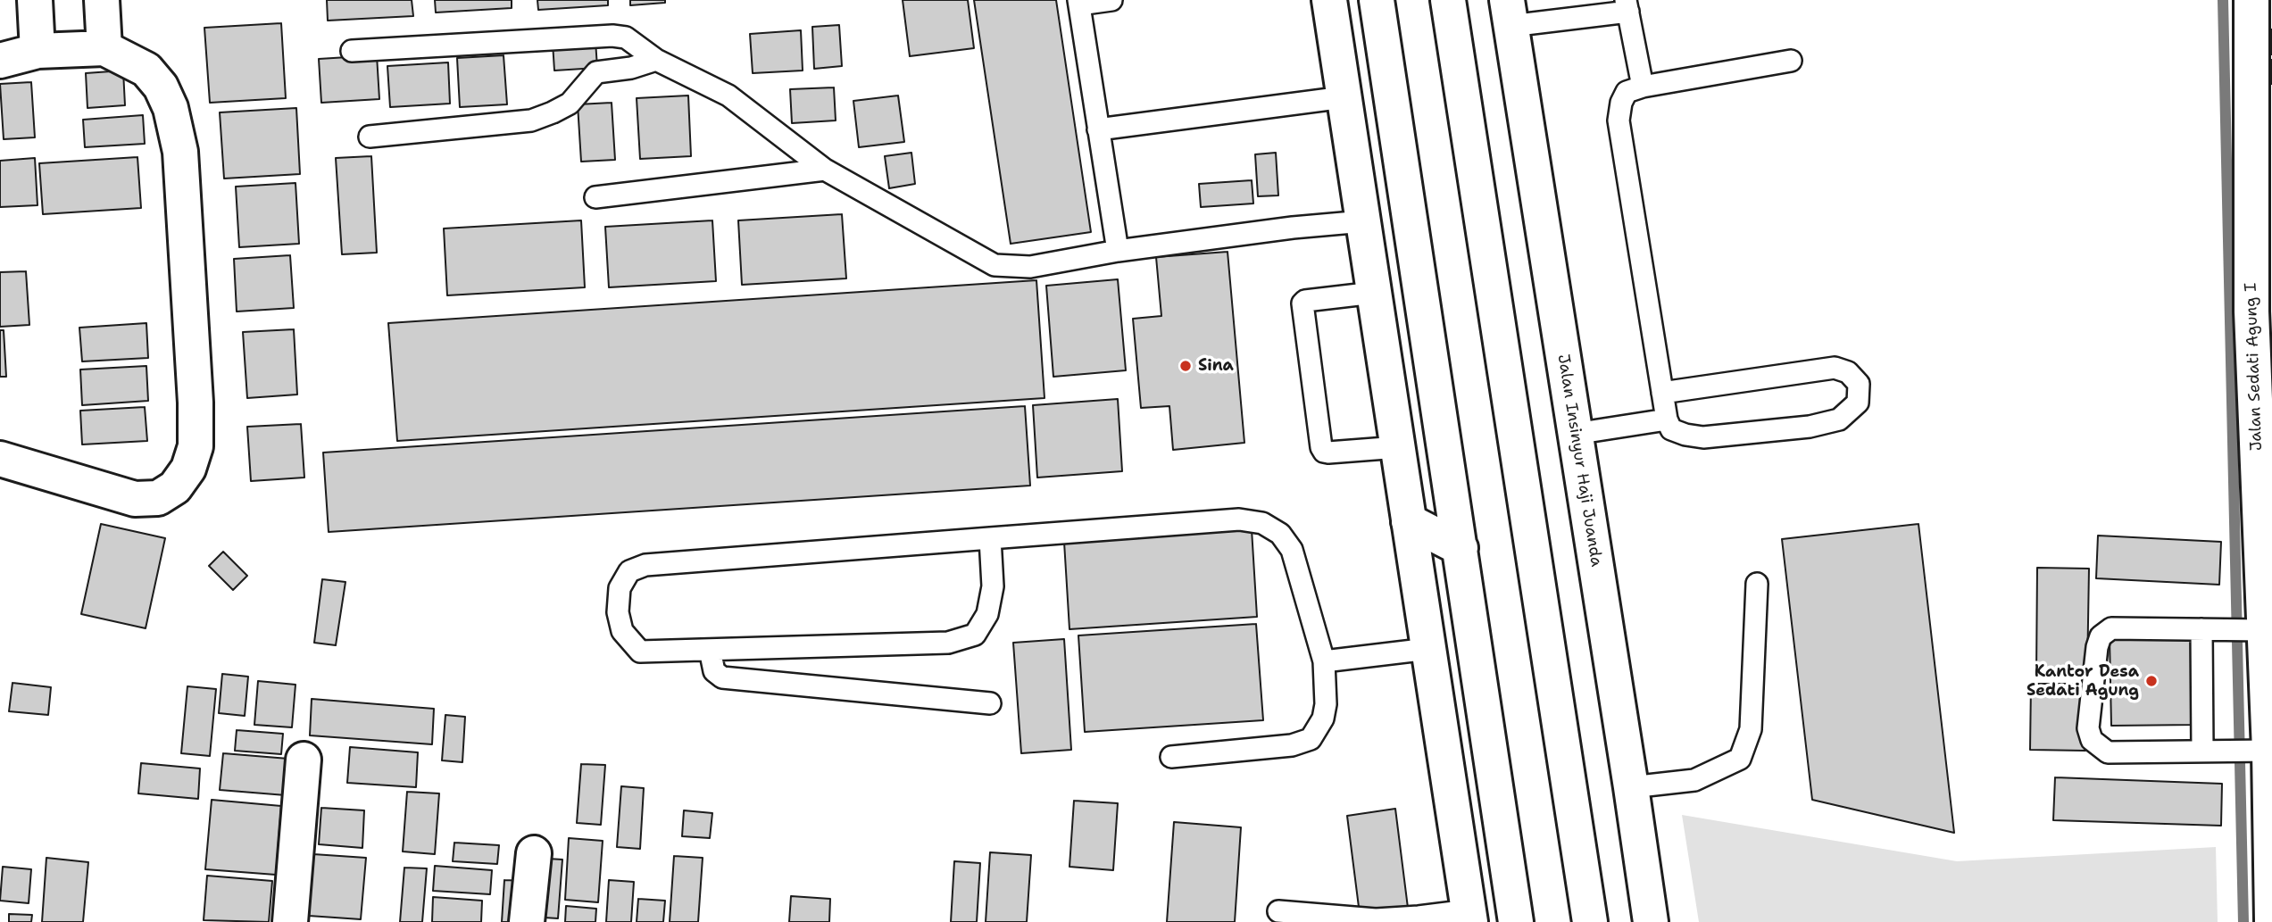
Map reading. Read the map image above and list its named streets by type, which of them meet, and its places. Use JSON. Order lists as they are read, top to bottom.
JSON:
{
  "streets": {
    "main road": ["Jalan Sedati Agung I", "Jalan Insinyur Haji Juanda"]
  },
  "places": ["Sina", "Kantor Desa Sedati Agung"]
}
